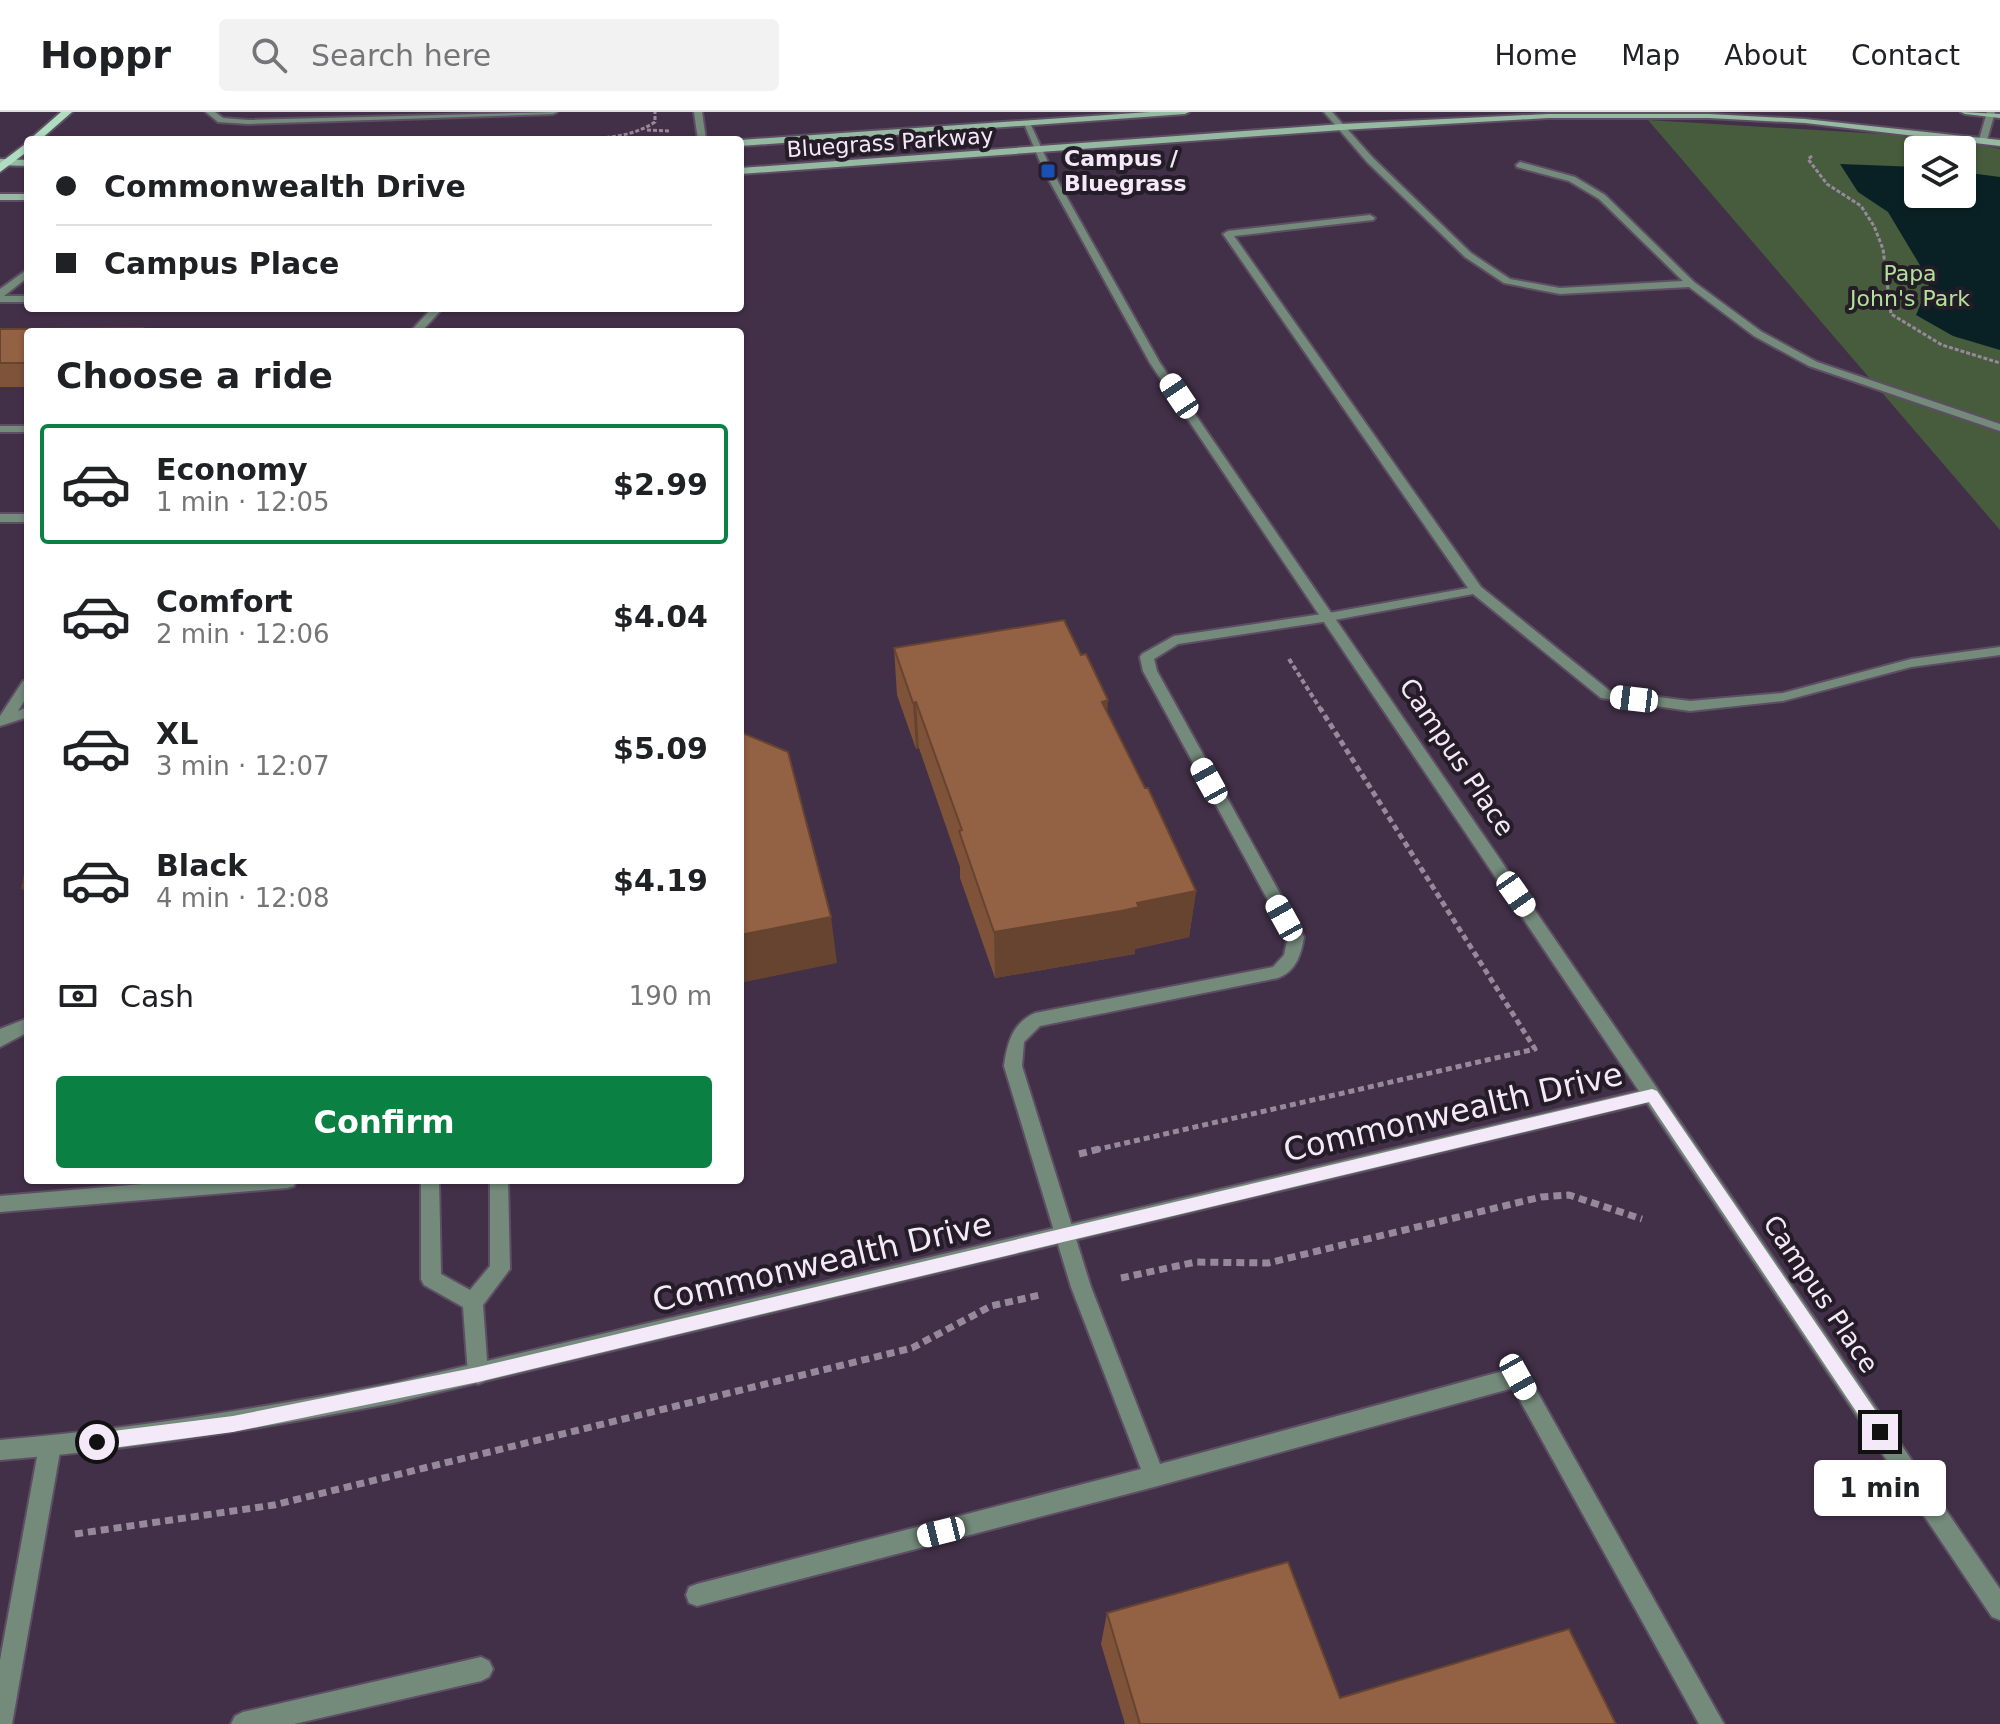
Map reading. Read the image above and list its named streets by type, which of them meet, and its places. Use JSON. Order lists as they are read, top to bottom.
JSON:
{
  "streets": {
    "street": ["Bluegrass Parkway", "Campus Place", "Commonwealth Drive"]
  },
  "crossings": [
    ["Bluegrass Parkway", "Campus Place"],
    ["Campus Place", "Commonwealth Drive"]
  ],
  "parks": ["Papa John's Park"],
  "places": {
    "transit": ["Campus / Bluegrass"]
  },
  "page": {
    "header": "Hoppr",
    "search": "Search here",
    "nav": [
      "Home",
      "Map",
      "About",
      "Contact"
    ],
    "banner": ["Commonwealth Drive", "Campus Place"],
    "heading": "Choose a ride",
    "list": [
      {
        "name": "Economy",
        "note": "1 min · 12:05",
        "value": "$2.99"
      },
      {
        "name": "Comfort",
        "note": "2 min · 12:06",
        "value": "$4.04"
      },
      {
        "name": "XL",
        "note": "3 min · 12:07",
        "value": "$5.09"
      },
      {
        "name": "Black",
        "note": "4 min · 12:08",
        "value": "$4.19"
      }
    ],
    "pay": ["Cash", "190 m"],
    "buttons": "Confirm",
    "bubble": "1 min"
  }
}
